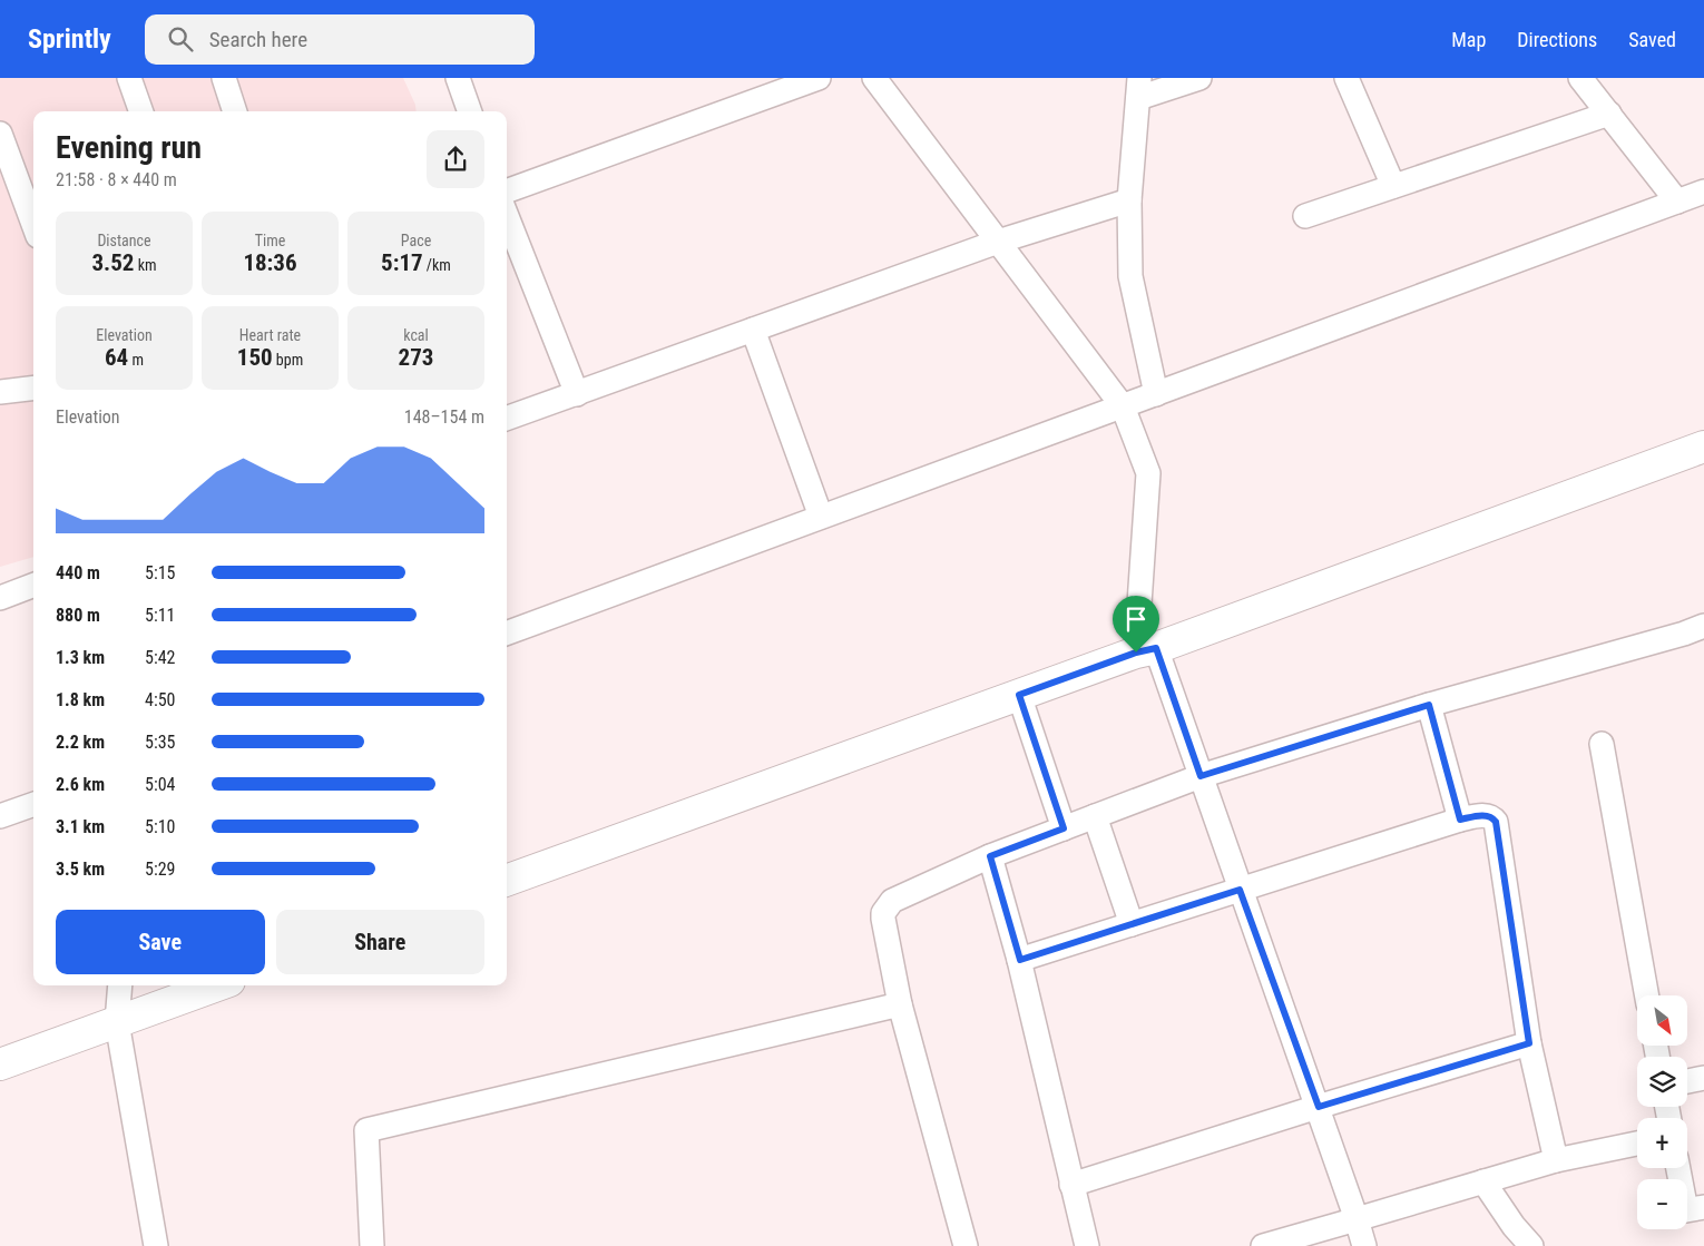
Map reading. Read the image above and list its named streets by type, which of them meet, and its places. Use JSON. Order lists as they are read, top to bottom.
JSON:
{
  "north": "bottom right",
  "page": {
    "header": "Sprintly",
    "search": "Search here",
    "nav": ["Map", "Directions", "Saved"],
    "heading": ["Evening run", "21:58 · 8 × 440 m"],
    "stats": [
      ["Distance", "3.52 km"],
      ["Time", "18:36"],
      ["Pace", "5:17 /km"],
      ["Elevation", "64 m"],
      ["Heart rate", "150 bpm"],
      ["kcal", "273"]
    ],
    "chart": ["Elevation", "148–154 m"],
    "list": [
      {
        "name": "440 m",
        "note": "5:15"
      },
      {
        "name": "880 m",
        "note": "5:11"
      },
      {
        "name": "1.3 km",
        "note": "5:42"
      },
      {
        "name": "1.8 km",
        "note": "4:50"
      },
      {
        "name": "2.2 km",
        "note": "5:35"
      },
      {
        "name": "2.6 km",
        "note": "5:04"
      },
      {
        "name": "3.1 km",
        "note": "5:10"
      },
      {
        "name": "3.5 km",
        "note": "5:29"
      }
    ],
    "buttons": ["Save", "Share"],
    "map_buttons": ["+", "−"]
  }
}
